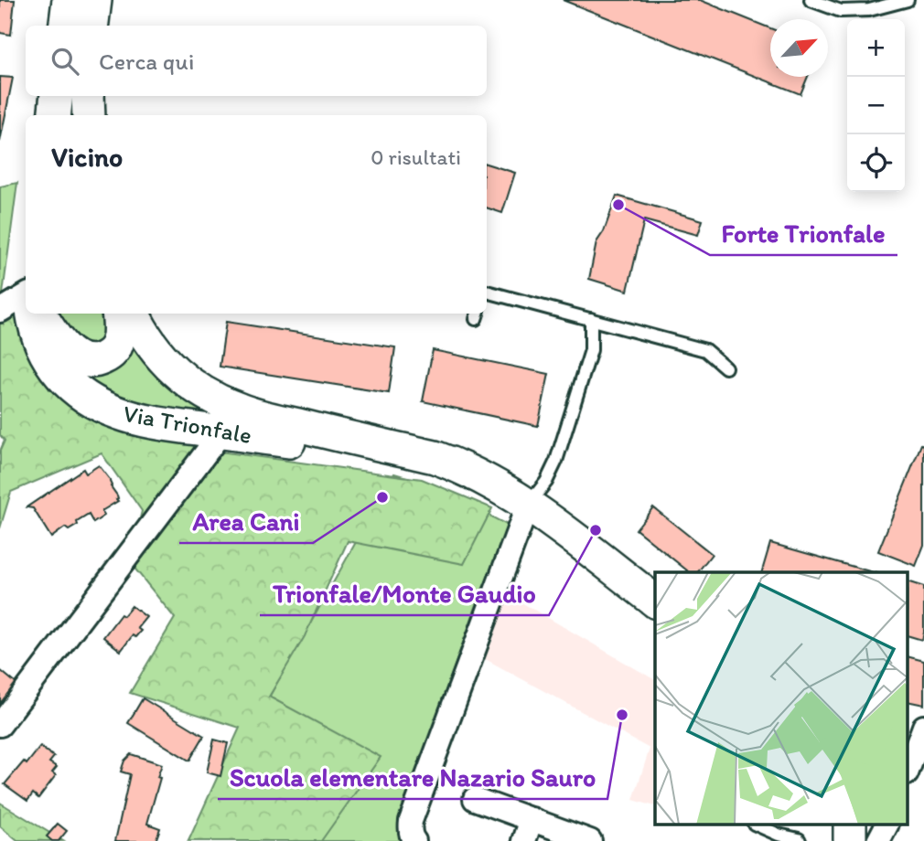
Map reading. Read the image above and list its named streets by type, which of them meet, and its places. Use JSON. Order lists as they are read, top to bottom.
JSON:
{
  "streets": {
    "main road": ["Via Trionfale"]
  },
  "places": [
    "Forte Trionfale",
    "Area Cani",
    "Trionfale/Monte Gaudio",
    "Scuola elementare Nazario Sauro"
  ],
  "north": "top right",
  "page": {
    "map_buttons": ["+", "−"],
    "search": "Cerca qui",
    "heading": ["Vicino", "0 risultati"]
  }
}
